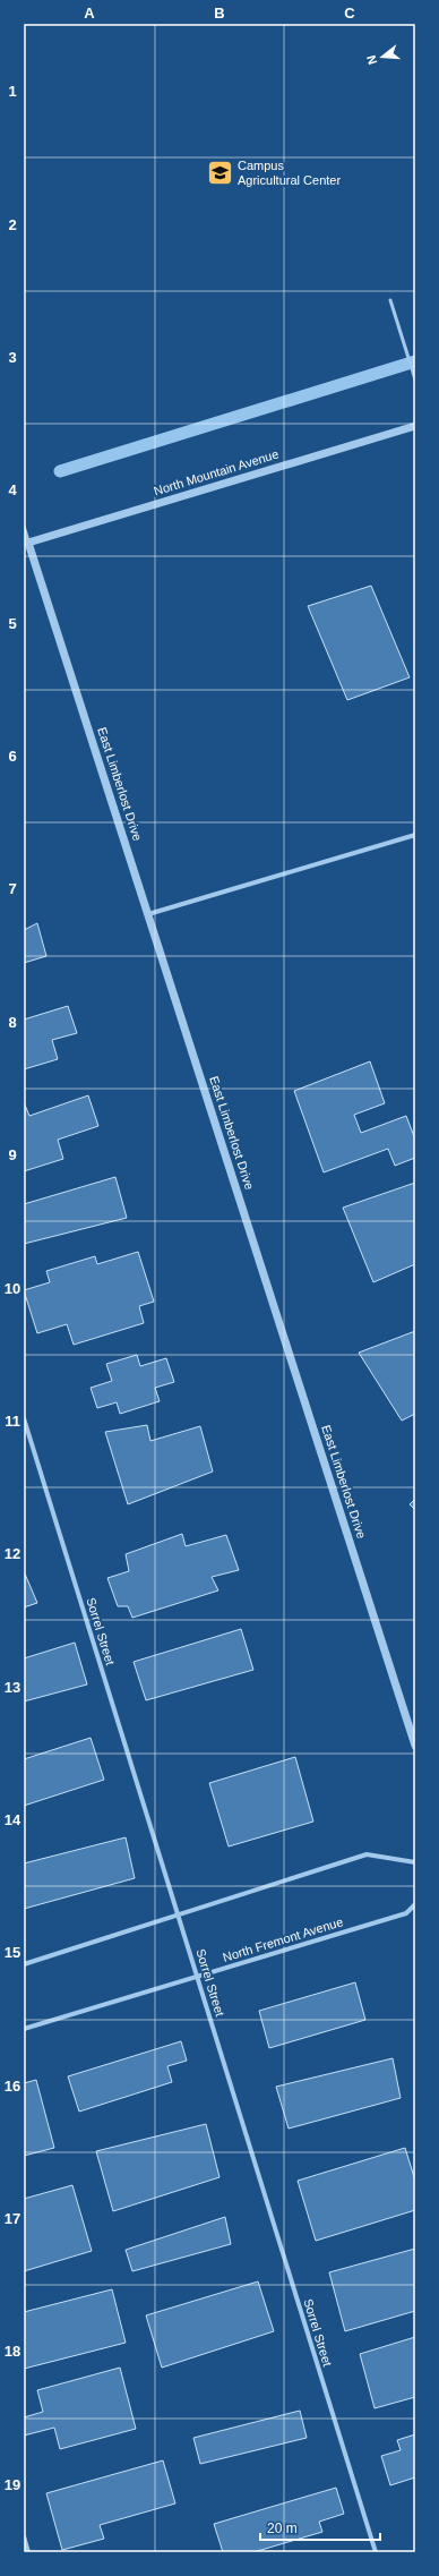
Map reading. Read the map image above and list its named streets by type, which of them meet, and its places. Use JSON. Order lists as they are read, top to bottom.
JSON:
{
  "streets": {
    "street": [
      "North Mountain Avenue",
      "East Limberlost Drive",
      "Sorrel Street",
      "North Fremont Avenue"
    ]
  },
  "crossings": [
    ["North Mountain Avenue", "East Limberlost Drive"],
    ["Sorrel Street", "North Fremont Avenue"]
  ],
  "places": {
    "school or university": ["Campus Agricultural Center"]
  },
  "scale_bar": "20 m",
  "north": "left",
  "grid": {
    "columns": ["A", "B", "C"],
    "rows": [
      "1",
      "2",
      "3",
      "4",
      "5",
      "6",
      "7",
      "8",
      "9",
      "10",
      "11",
      "12",
      "13",
      "14",
      "15",
      "16",
      "17",
      "18",
      "19"
    ]
  }
}
